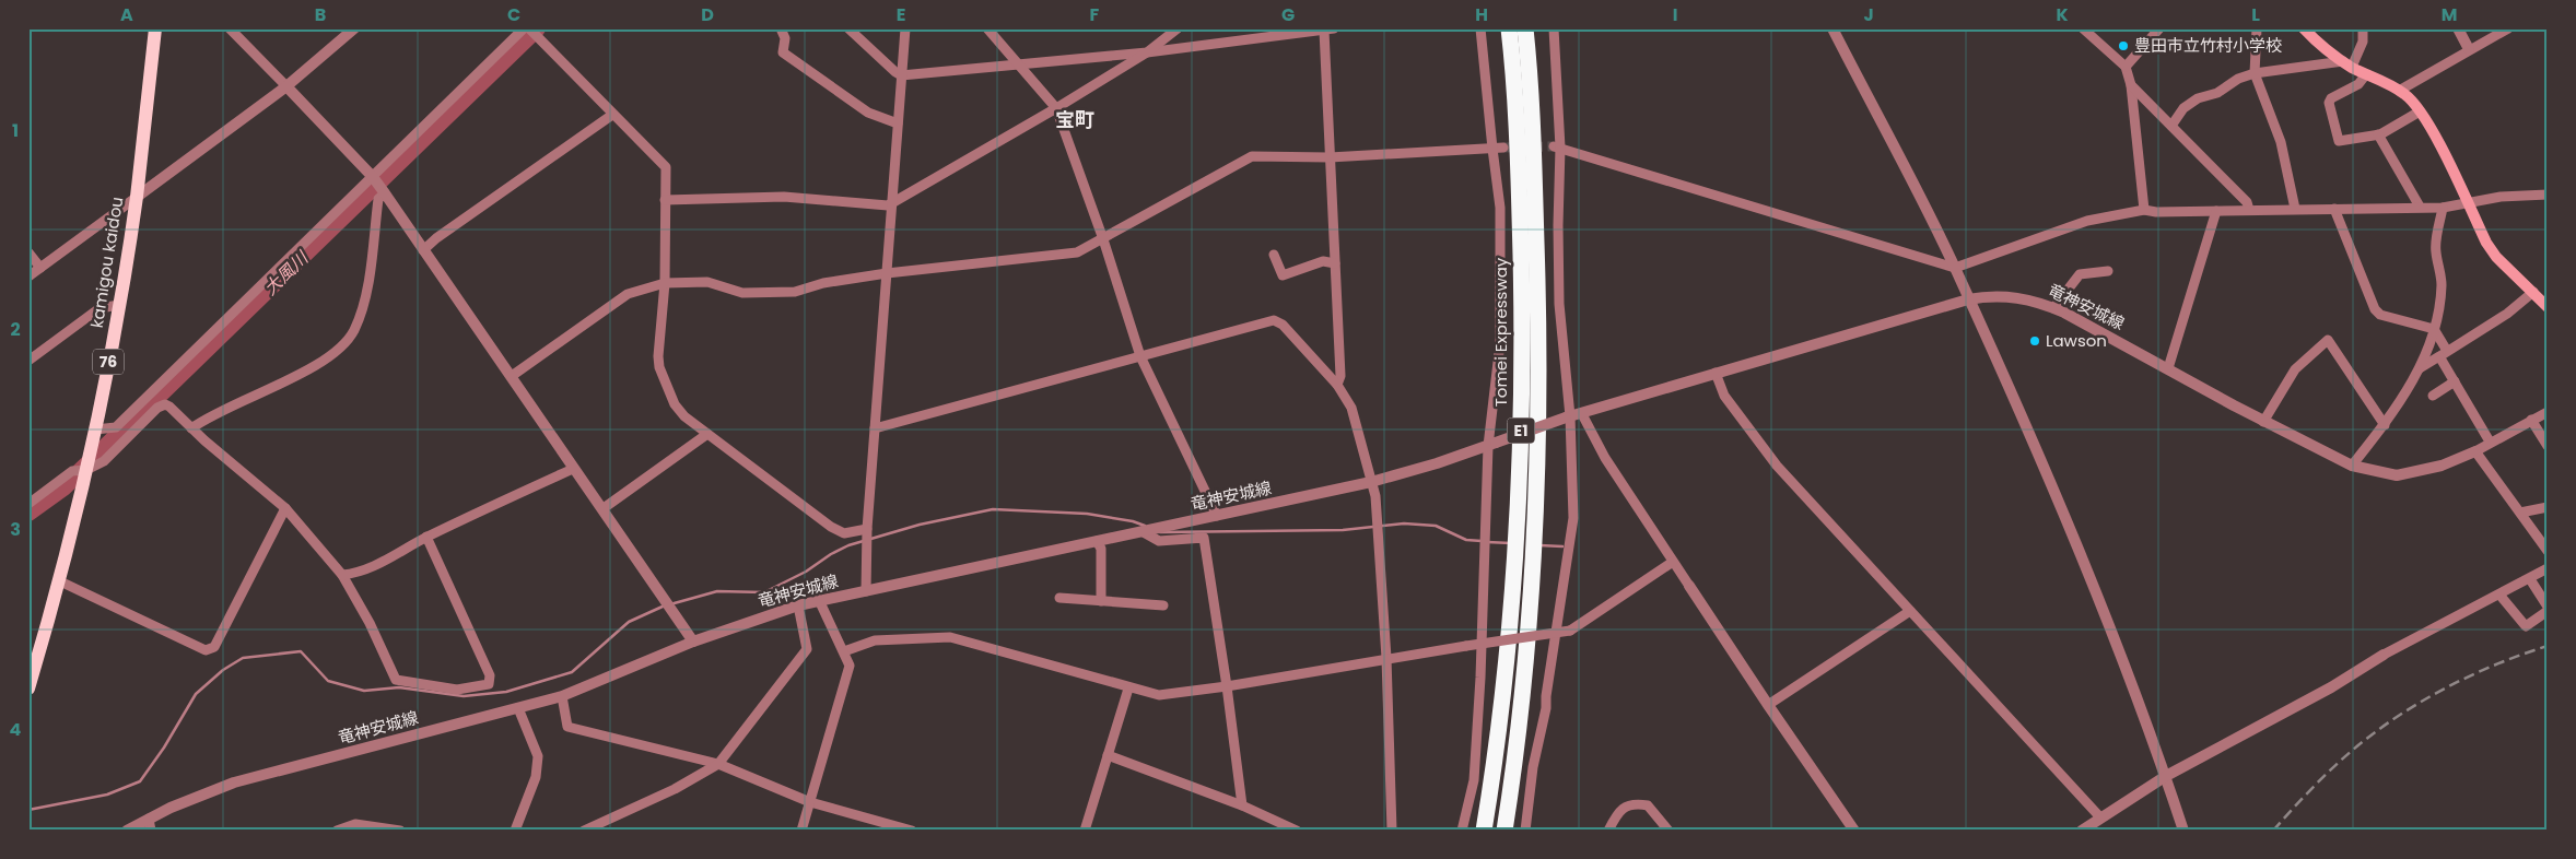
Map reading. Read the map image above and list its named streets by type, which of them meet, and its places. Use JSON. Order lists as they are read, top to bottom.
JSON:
{
  "streets": {
    "highway": ["Tomei Expressway", "E1"],
    "main road": ["kamigou kaidou", "76"],
    "street": ["竜神安城線"]
  },
  "districts": ["宝町"],
  "water": ["大風川"],
  "places": ["豊田市立竹村小学校", "Lawson"],
  "grid": {
    "columns": [
      "A",
      "B",
      "C",
      "D",
      "E",
      "F",
      "G",
      "H",
      "I",
      "J",
      "K",
      "L",
      "M"
    ],
    "rows": [
      "1",
      "2",
      "3",
      "4"
    ]
  }
}
